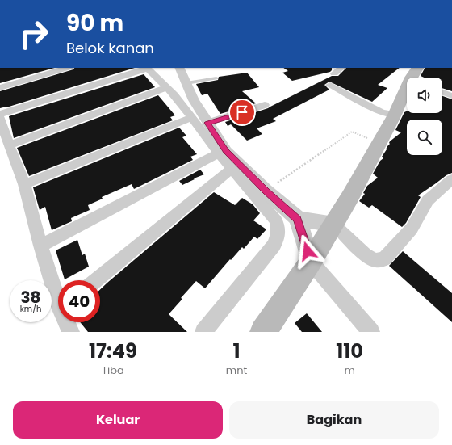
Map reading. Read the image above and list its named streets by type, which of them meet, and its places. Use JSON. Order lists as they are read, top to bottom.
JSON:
{
  "page": {
    "turn": ["90 m", "Belok kanan"],
    "speed": "38 km/h",
    "limit": "40",
    "eta": [
      "17:49",
      "Tiba",
      "1",
      "mnt",
      "110",
      "m"
    ],
    "buttons": ["Keluar", "Bagikan"]
  }
}
